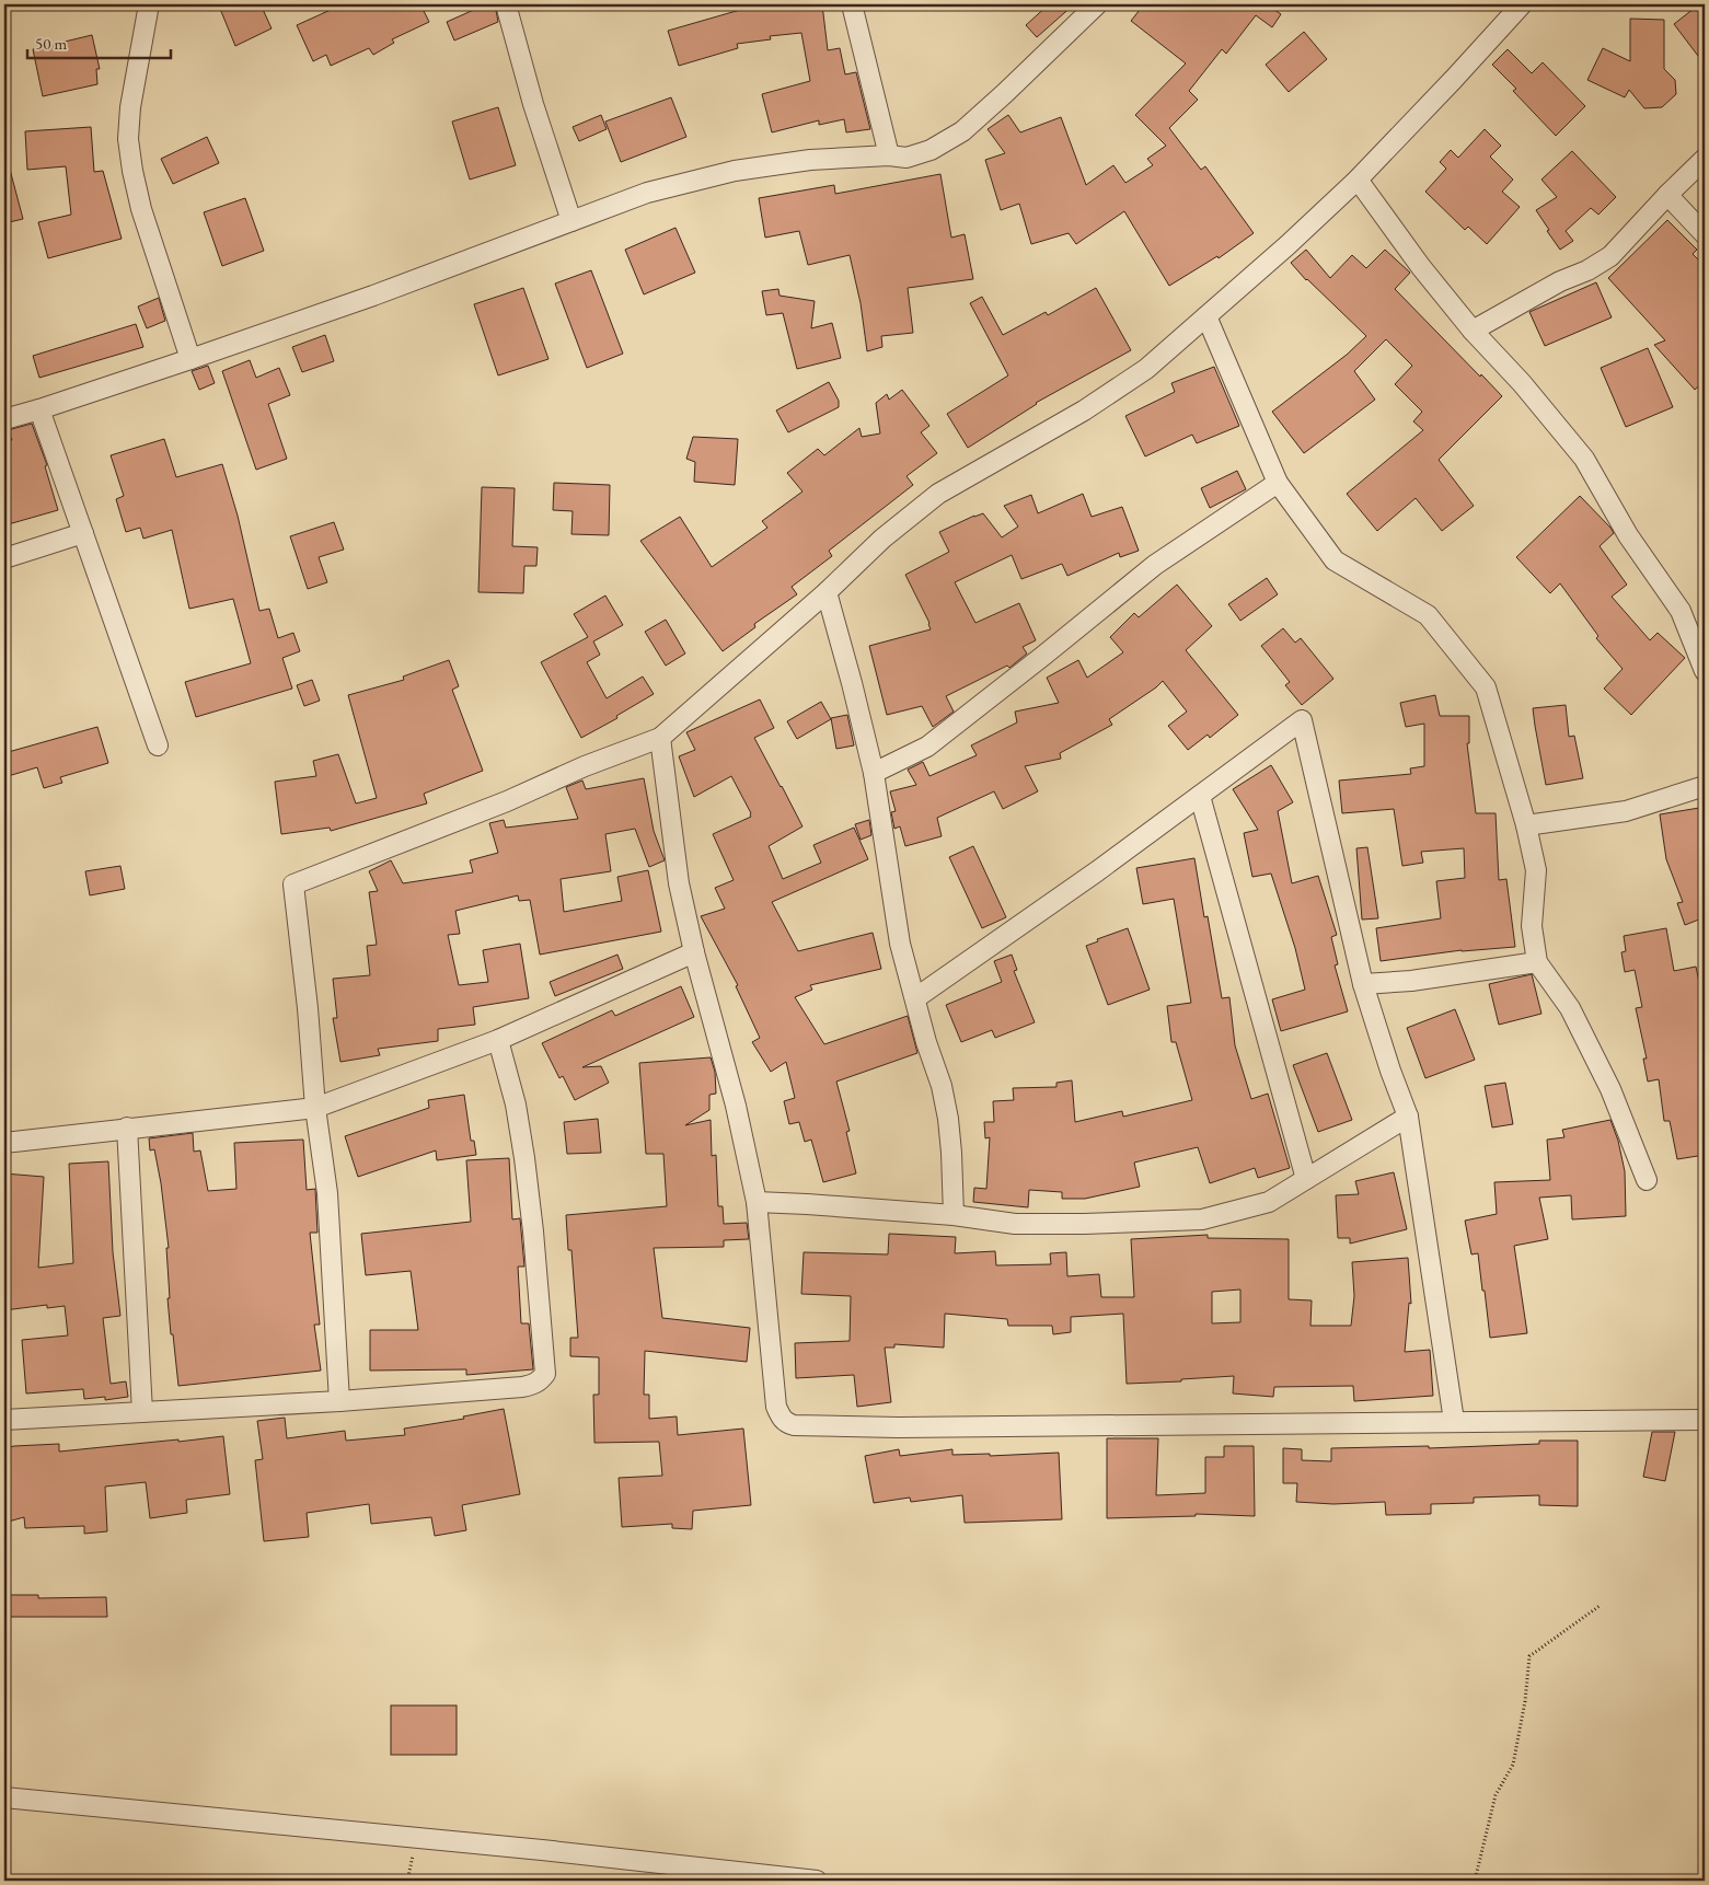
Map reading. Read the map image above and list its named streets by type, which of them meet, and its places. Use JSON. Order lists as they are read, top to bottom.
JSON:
{
  "scale_bar": "50 m"
}
